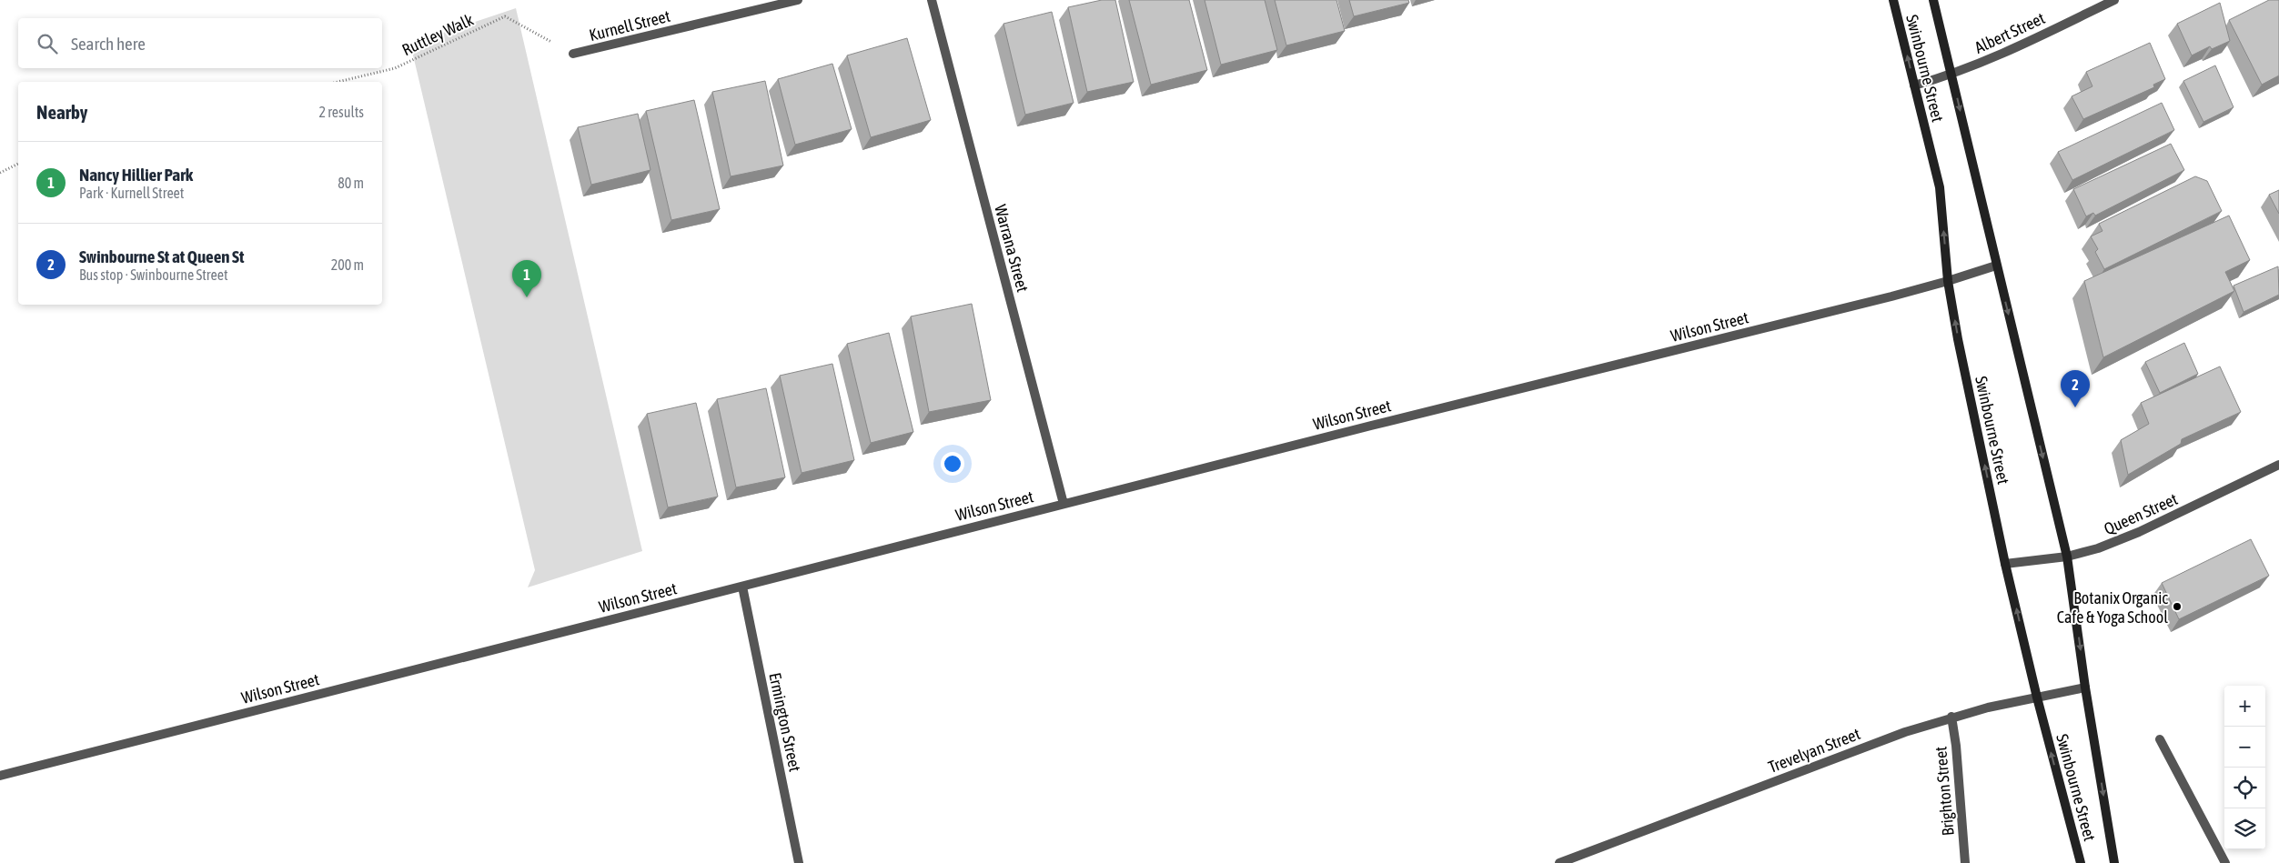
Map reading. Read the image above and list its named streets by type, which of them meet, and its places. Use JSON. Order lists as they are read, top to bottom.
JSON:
{
  "streets": {
    "street": [
      "Kurnell Street",
      "Albert Street",
      "Swinbourne Street",
      "Warrana Street",
      "Wilson Street",
      "Queen Street",
      "Ermington Street",
      "Trevelyan Street",
      "Brighton Street"
    ],
    "path": ["Ruttley Walk"]
  },
  "crossings": [
    ["Kurnell Street", "Ruttley Walk"],
    ["Albert Street", "Swinbourne Street"],
    ["Swinbourne Street", "Wilson Street"],
    ["Swinbourne Street", "Queen Street"],
    ["Swinbourne Street", "Trevelyan Street"],
    ["Warrana Street", "Wilson Street"],
    ["Wilson Street", "Ermington Street"],
    ["Trevelyan Street", "Brighton Street"]
  ],
  "places": ["Botanix Organic Cafe & Yoga School"],
  "page": {
    "search": "Search here",
    "heading": ["Nearby", "2 results"],
    "list": [
      {
        "mark": "1",
        "name": "Nancy Hillier Park",
        "note": "Park · Kurnell Street",
        "value": "80 m"
      },
      {
        "mark": "2",
        "name": "Swinbourne St at Queen St",
        "note": "Bus stop · Swinbourne Street",
        "value": "200 m"
      }
    ],
    "pins": ["1", "2"],
    "map_buttons": ["+", "−"]
  }
}
